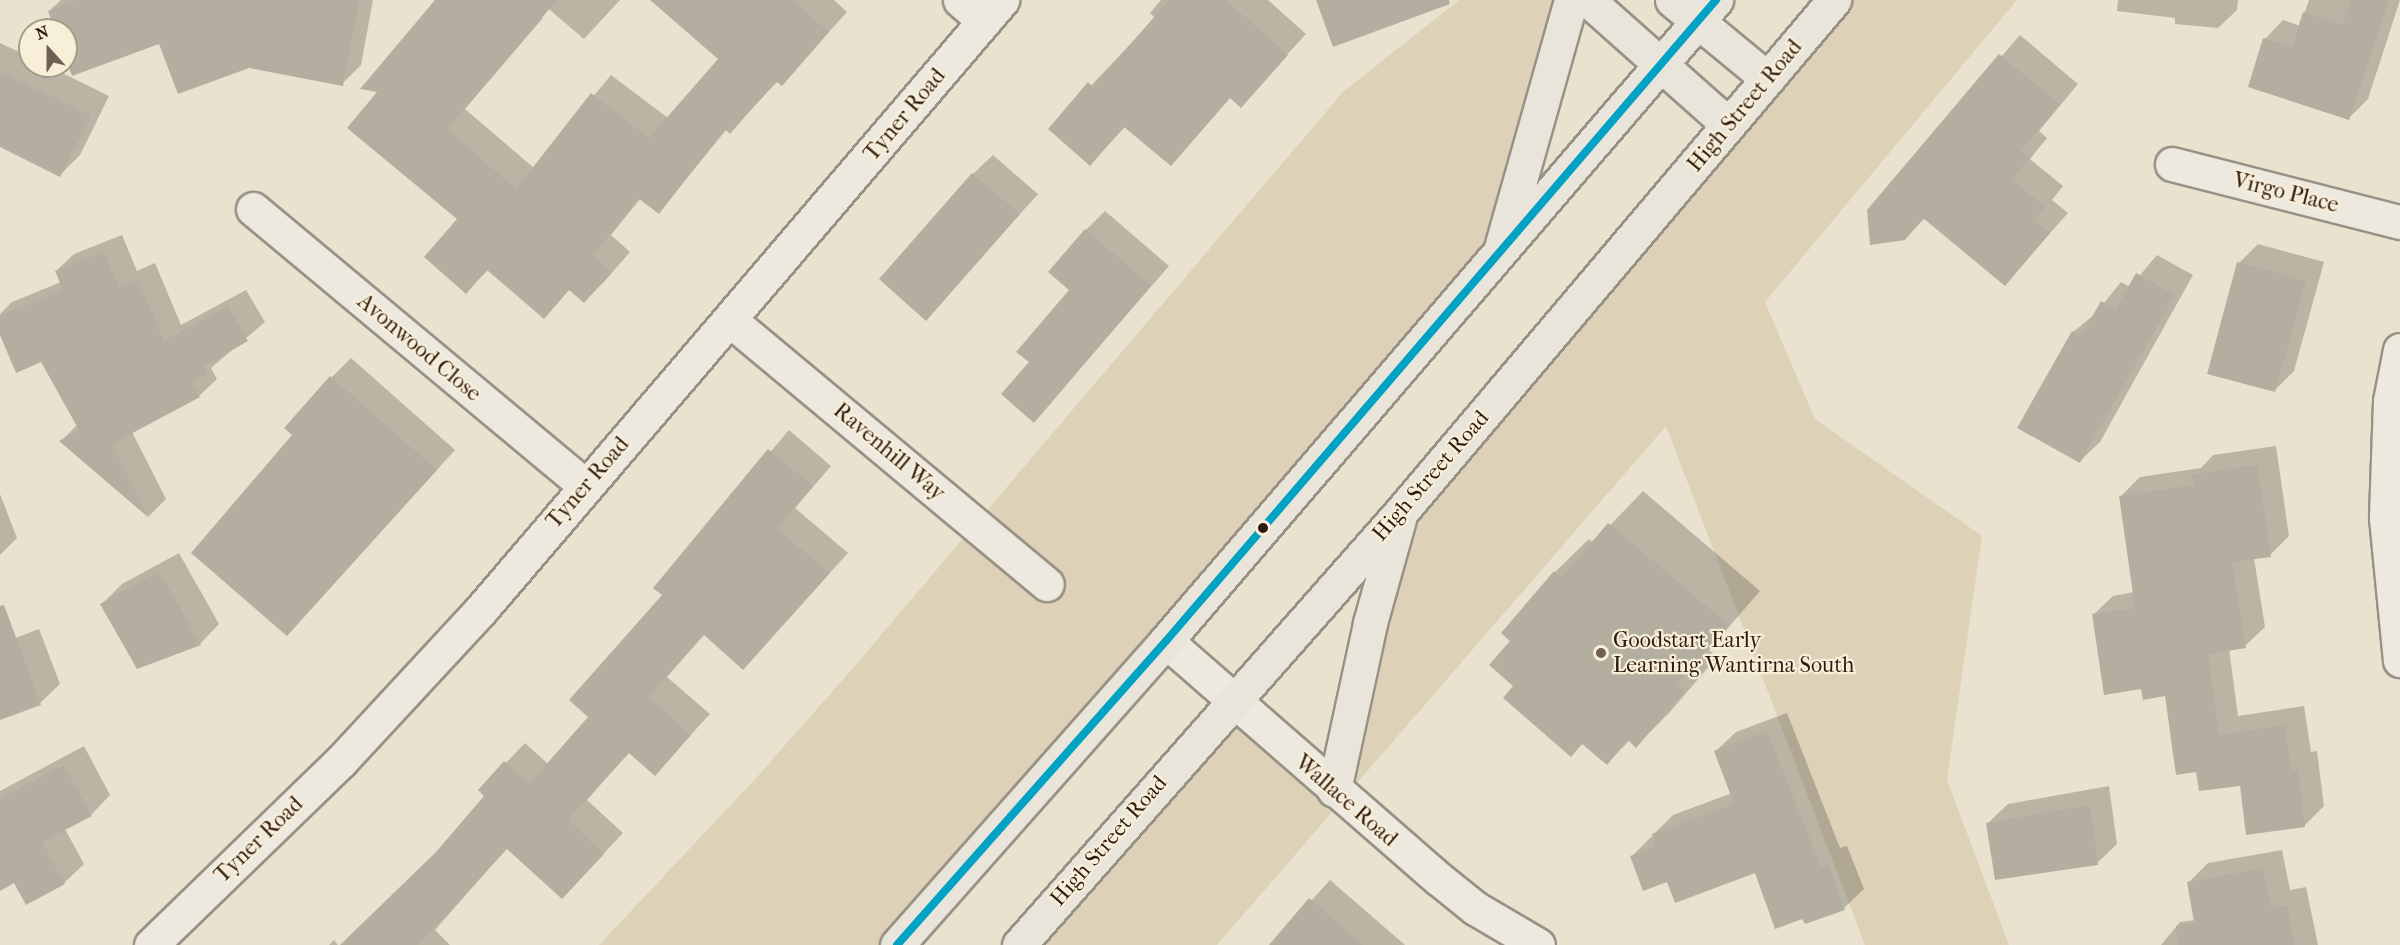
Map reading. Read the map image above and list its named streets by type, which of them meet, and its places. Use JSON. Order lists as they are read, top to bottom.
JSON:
{
  "streets": {
    "main road": ["High Street Road"],
    "street": [
      "Tyner Road",
      "Virgo Place",
      "Avonwood Close",
      "Ravenhill Way",
      "Wallace Road"
    ]
  },
  "crossings": [
    ["High Street Road", "Wallace Road"],
    ["Tyner Road", "Avonwood Close"],
    ["Tyner Road", "Ravenhill Way"]
  ],
  "places": ["Goodstart Early Learning Wantirna South"],
  "north": "top"
}
